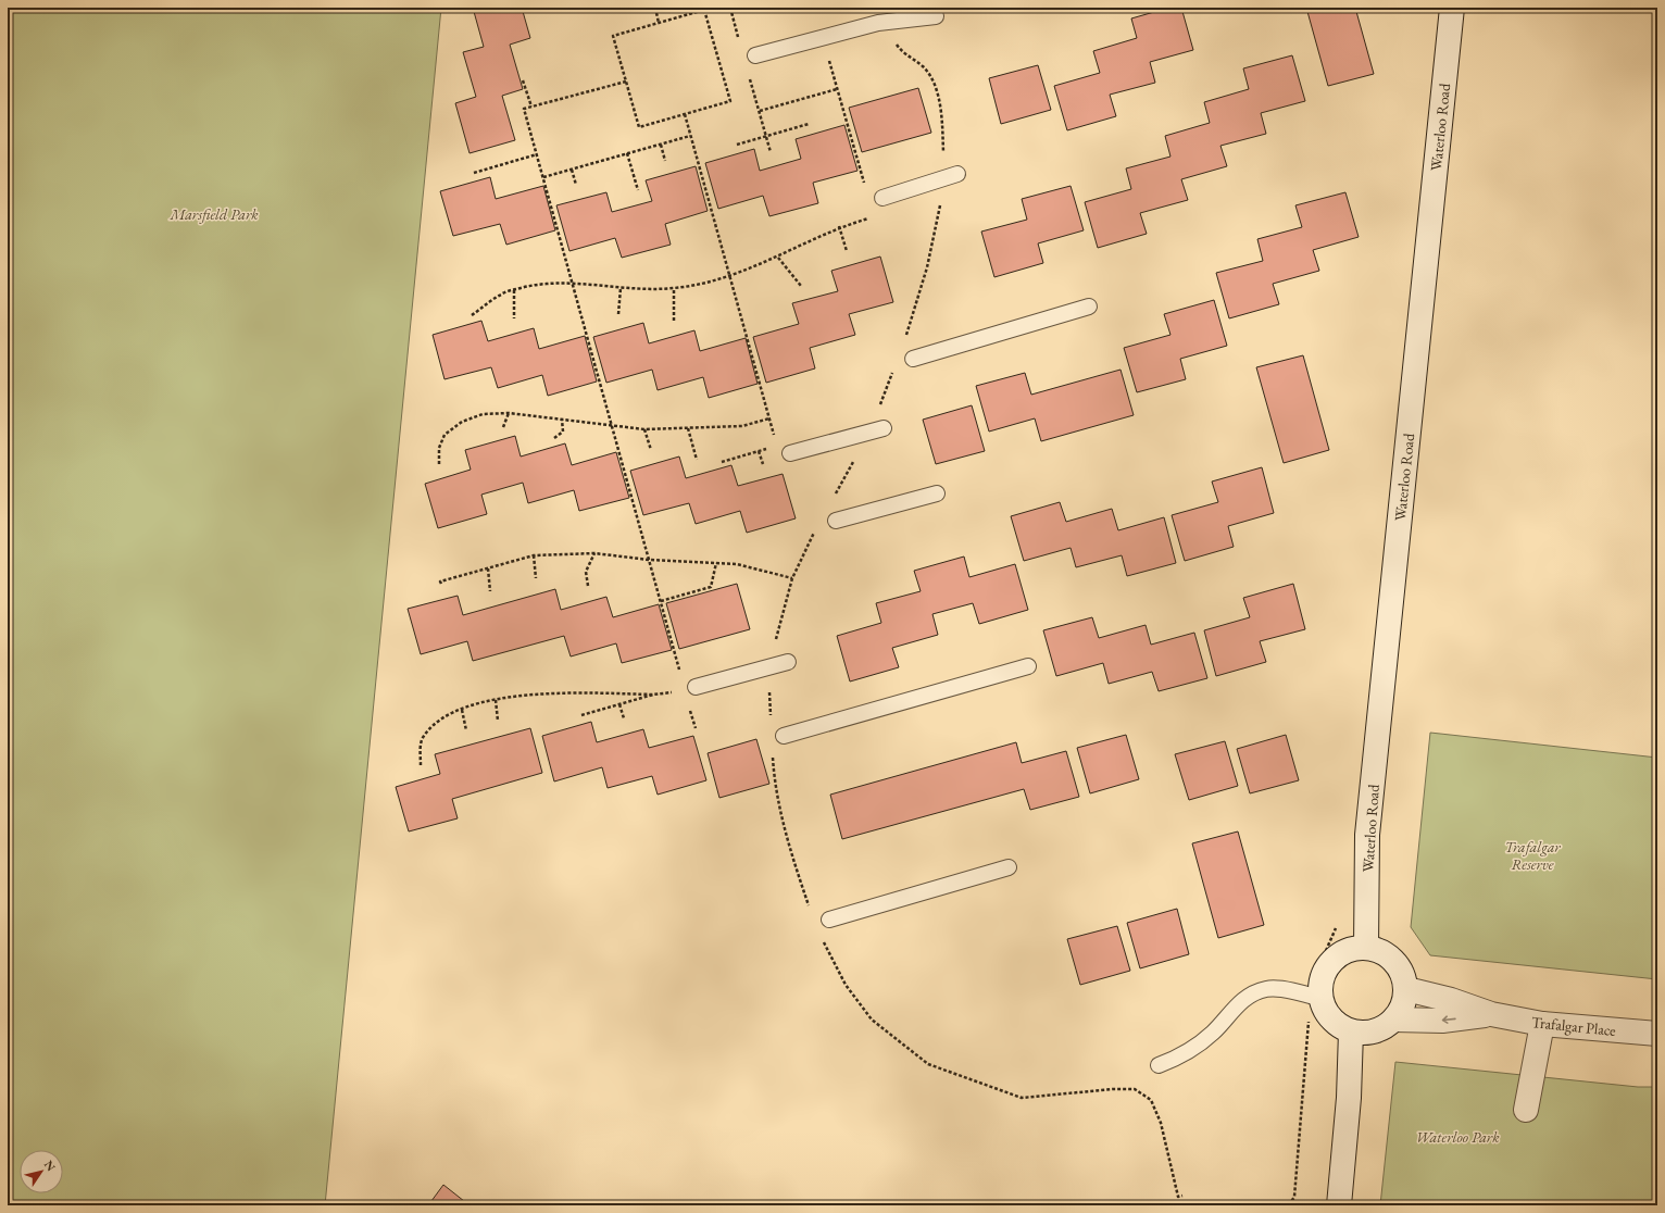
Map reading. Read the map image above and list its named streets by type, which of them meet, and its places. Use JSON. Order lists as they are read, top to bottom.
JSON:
{
  "streets": {
    "street": ["Waterloo Road", "Trafalgar Place"]
  },
  "crossings": [
    ["Waterloo Road", "Trafalgar Place"]
  ],
  "parks": ["Marsfield Park", "Trafalgar Reserve", "Waterloo Park"],
  "north": "top right"
}
